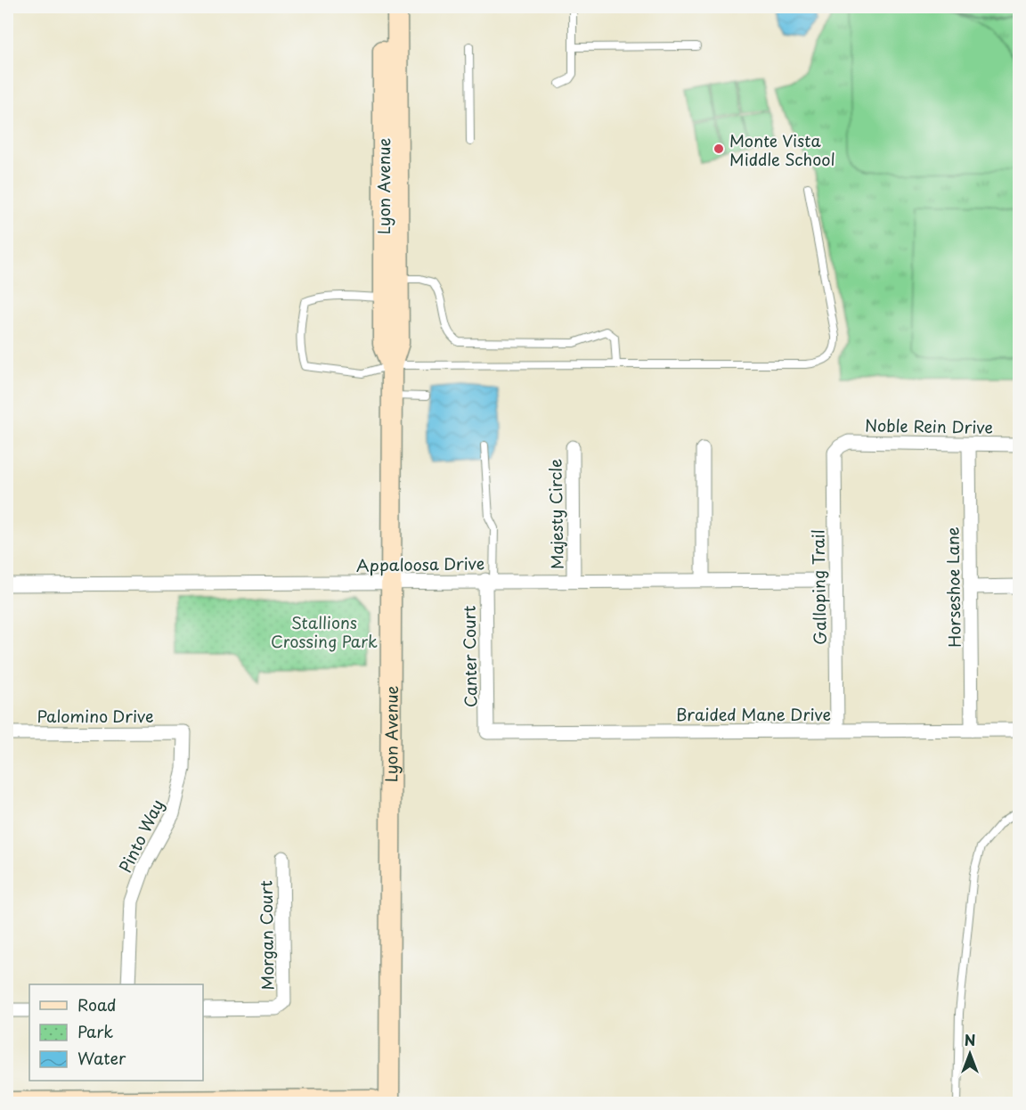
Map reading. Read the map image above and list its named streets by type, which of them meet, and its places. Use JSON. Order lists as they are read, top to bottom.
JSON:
{
  "streets": {
    "street": [
      "Lyon Avenue",
      "Noble Rein Drive",
      "Majesty Circle",
      "Appaloosa Drive",
      "Galloping Trail",
      "Horseshoe Lane",
      "Canter Court",
      "Braided Mane Drive",
      "Palomino Drive",
      "Pinto Way",
      "Morgan Court"
    ]
  },
  "crossings": [
    ["Lyon Avenue", "Appaloosa Drive"],
    ["Noble Rein Drive", "Galloping Trail"],
    ["Noble Rein Drive", "Horseshoe Lane"],
    ["Majesty Circle", "Appaloosa Drive"],
    ["Appaloosa Drive", "Galloping Trail"],
    ["Appaloosa Drive", "Canter Court"],
    ["Galloping Trail", "Braided Mane Drive"],
    ["Horseshoe Lane", "Braided Mane Drive"],
    ["Canter Court", "Braided Mane Drive"],
    ["Palomino Drive", "Pinto Way"]
  ],
  "parks": ["Stallions Crossing Park"],
  "places": ["Monte Vista Middle School"],
  "legend": ["Road", "Park", "Water"],
  "north": "top"
}
